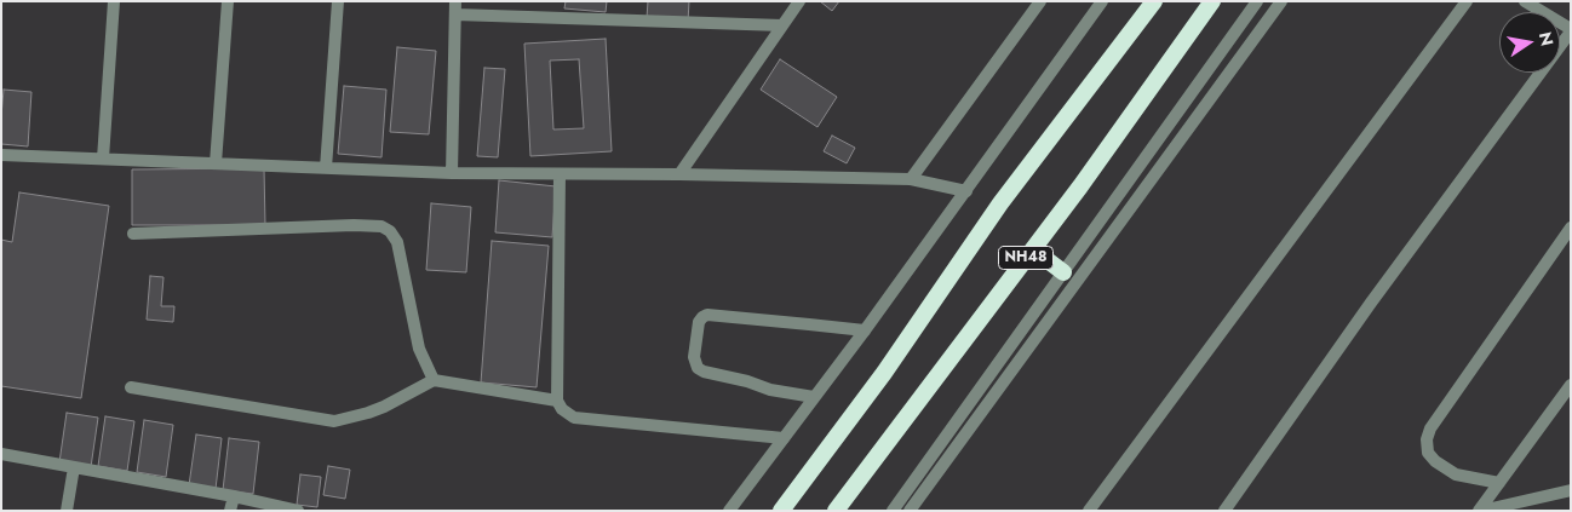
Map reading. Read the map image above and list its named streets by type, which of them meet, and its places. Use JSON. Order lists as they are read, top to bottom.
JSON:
{
  "streets": {
    "highway": ["NH48"]
  },
  "north": "right"
}
